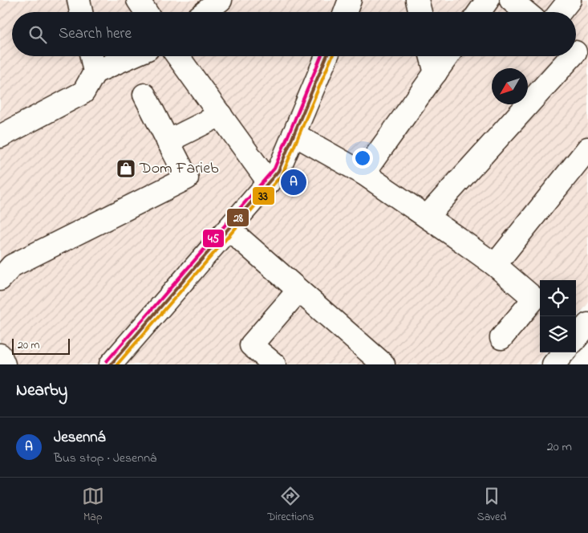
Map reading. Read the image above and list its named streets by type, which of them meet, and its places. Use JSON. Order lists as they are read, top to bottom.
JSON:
{
  "places": {
    "shop": ["Dom Farieb"]
  },
  "lines": ["transit line 28", "transit line 33", "transit line 45"],
  "scale_bar": "20 m",
  "north": "bottom left",
  "page": {
    "search": "Search here",
    "pins": "A",
    "scale": "20 m",
    "heading": "Nearby",
    "list": [
      {
        "mark": "A",
        "name": "Jesenná",
        "note": "Bus stop · Jesenná",
        "value": "20 m"
      }
    ],
    "nav": ["Map", "Directions", "Saved"]
  }
}
